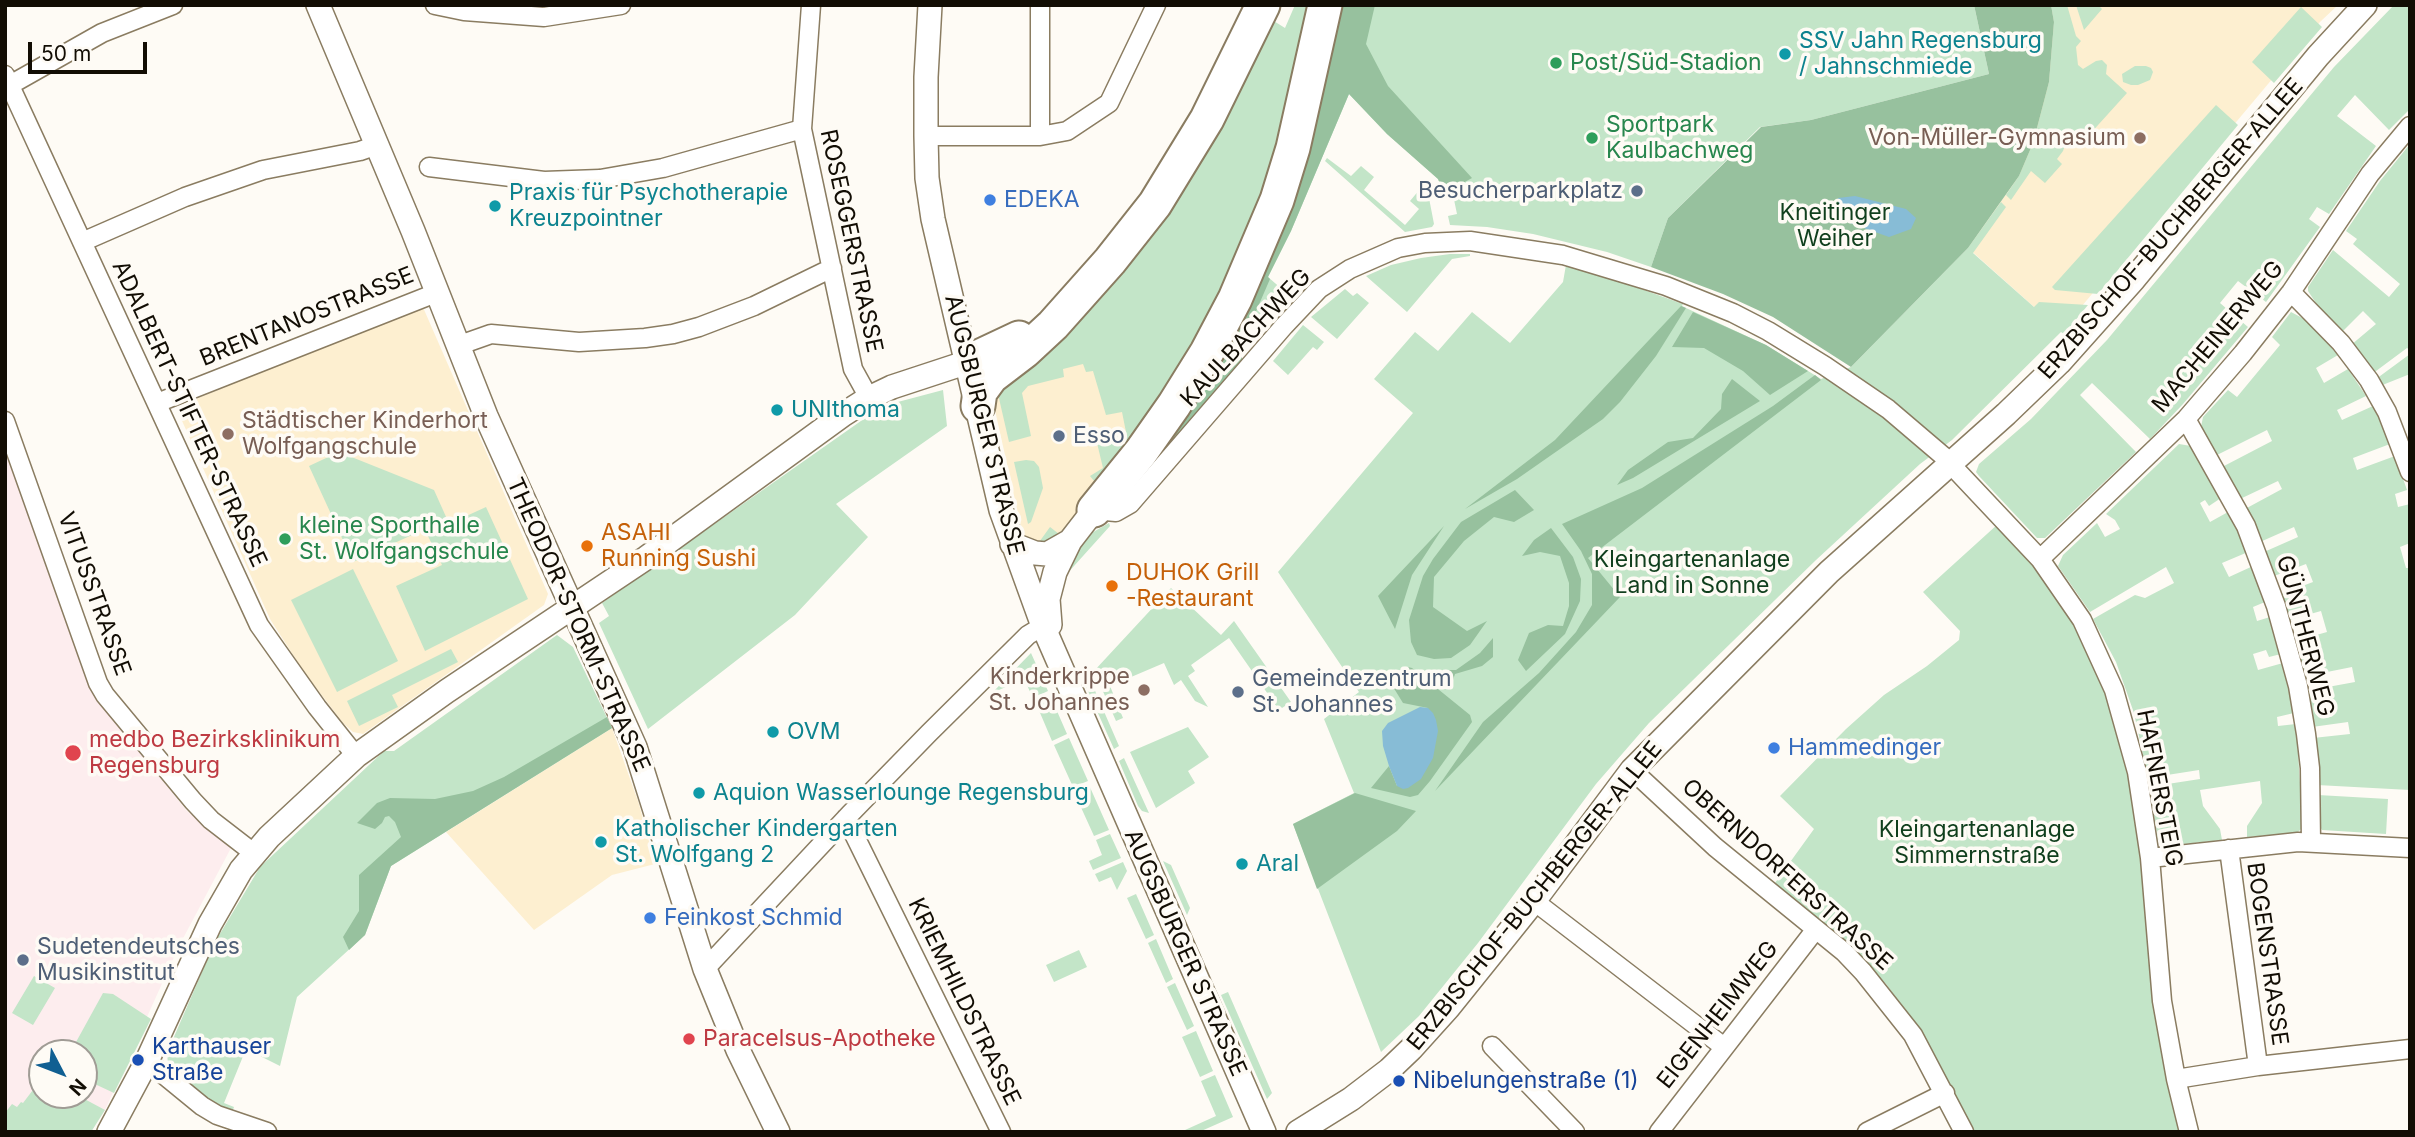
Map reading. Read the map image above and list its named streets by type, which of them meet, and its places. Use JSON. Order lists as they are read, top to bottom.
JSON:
{
  "streets": {
    "street": [
      "ERZBISCHOF-BUCHBERGER-ALLEE",
      "ROSEGGERSTRASSE",
      "BRENTANOSTRASSE",
      "MACHEINERWEG",
      "KAULBACHWEG",
      "ADALBERT-STIFTER-STRASSE",
      "AUGSBURGER STRASSE",
      "VITUSSTRASSE",
      "THEODOR-STORM-STRASSE",
      "GÜNTHERWEG",
      "HAFNERSTEIG",
      "OBERNDORFERSTRASSE",
      "BOGENSTRASSE",
      "KRIEMHILDSTRASSE",
      "EIGENHEIMWEG"
    ]
  },
  "crossings": [
    ["ERZBISCHOF-BUCHBERGER-ALLEE", "KAULBACHWEG"],
    ["ERZBISCHOF-BUCHBERGER-ALLEE", "HAFNERSTEIG"],
    ["ERZBISCHOF-BUCHBERGER-ALLEE", "OBERNDORFERSTRASSE"],
    ["BRENTANOSTRASSE", "ADALBERT-STIFTER-STRASSE"],
    ["BRENTANOSTRASSE", "THEODOR-STORM-STRASSE"],
    ["MACHEINERWEG", "GÜNTHERWEG"],
    ["MACHEINERWEG", "HAFNERSTEIG"],
    ["KAULBACHWEG", "HAFNERSTEIG"],
    ["HAFNERSTEIG", "BOGENSTRASSE"],
    ["OBERNDORFERSTRASSE", "EIGENHEIMWEG"]
  ],
  "parks": ["Kneitinger Weiher", "Kleingartenanlage Land in Sonne", "Kleingartenanlage Simmernstraße"],
  "places": [
    "SSV Jahn Regensburg / Jahnschmiede",
    "Post/Süd-Stadion",
    "Sportpark Kaulbachweg",
    "Von-Müller-Gymnasium",
    "Besucherparkplatz",
    "EDEKA",
    "Praxis für Psychotherapie Kreuzpointner",
    "UNIthoma",
    "Städtischer Kinderhort Wolfgangschule",
    "Esso",
    "kleine Sporthalle St. Wolfgangschule",
    "ASAHI Running Sushi",
    "DUHOK Grill -Restaurant",
    "Kinderkrippe St. Johannes",
    "Gemeindezentrum St. Johannes",
    "OVM",
    "Hammedinger",
    "medbo Bezirksklinikum Regensburg",
    "Aquion Wasserlounge Regensburg",
    "Katholischer Kindergarten St. Wolfgang 2",
    "Aral",
    "Feinkost Schmid",
    "Sudetendeutsches Musikinstitut",
    "Paracelsus-Apotheke",
    "Karthauser Straße",
    "Nibelungenstraße (1)"
  ],
  "scale_bar": "50 m",
  "north": "bottom right"
}
